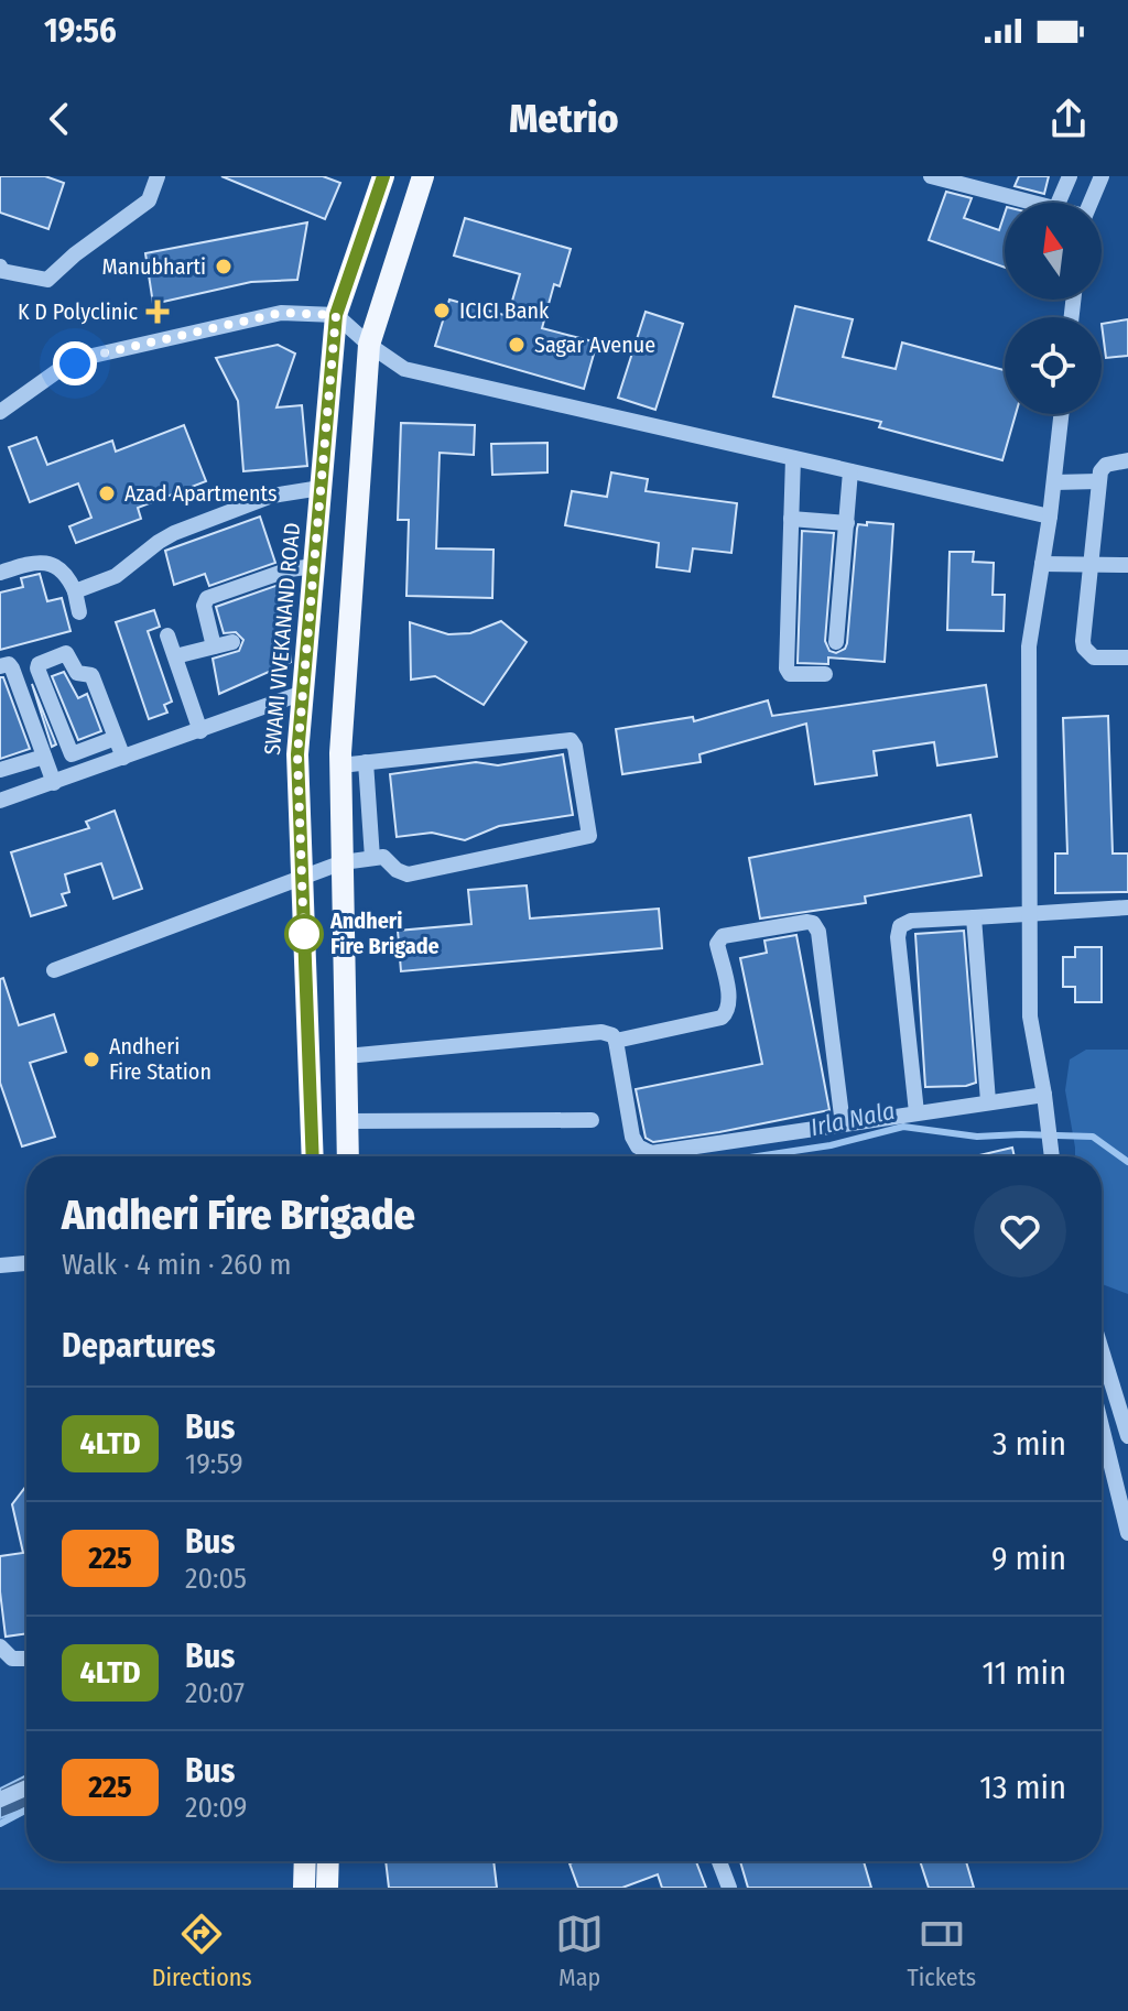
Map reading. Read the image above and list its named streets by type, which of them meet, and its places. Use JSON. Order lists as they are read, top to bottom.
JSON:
{
  "streets": {
    "main road": ["SWAMI VIVEKANAND ROAD"]
  },
  "water": ["Irla Nala"],
  "places": {
    "other": [
      "Manubharti",
      "ICICI Bank",
      "Sagar Avenue",
      "Azad Apartments",
      "Andheri Fire Brigade",
      "Andheri Fire Station"
    ],
    "health": ["K D Polyclinic"]
  },
  "lines": ["bus line 4LTD"],
  "north": "top",
  "page": {
    "status": "19:56",
    "header": "Metrio",
    "heading": [
      ["Andheri Fire Brigade", "Walk · 4 min · 260 m"],
      "Departures"
    ],
    "list": [
      {
        "mark": "4LTD",
        "name": "Bus",
        "note": "19:59",
        "value": "3 min"
      },
      {
        "mark": "225",
        "name": "Bus",
        "note": "20:05",
        "value": "9 min"
      },
      {
        "mark": "4LTD",
        "name": "Bus",
        "note": "20:07",
        "value": "11 min"
      },
      {
        "mark": "225",
        "name": "Bus",
        "note": "20:09",
        "value": "13 min"
      }
    ],
    "tabs": ["Directions", "Map", "Tickets"]
  }
}
